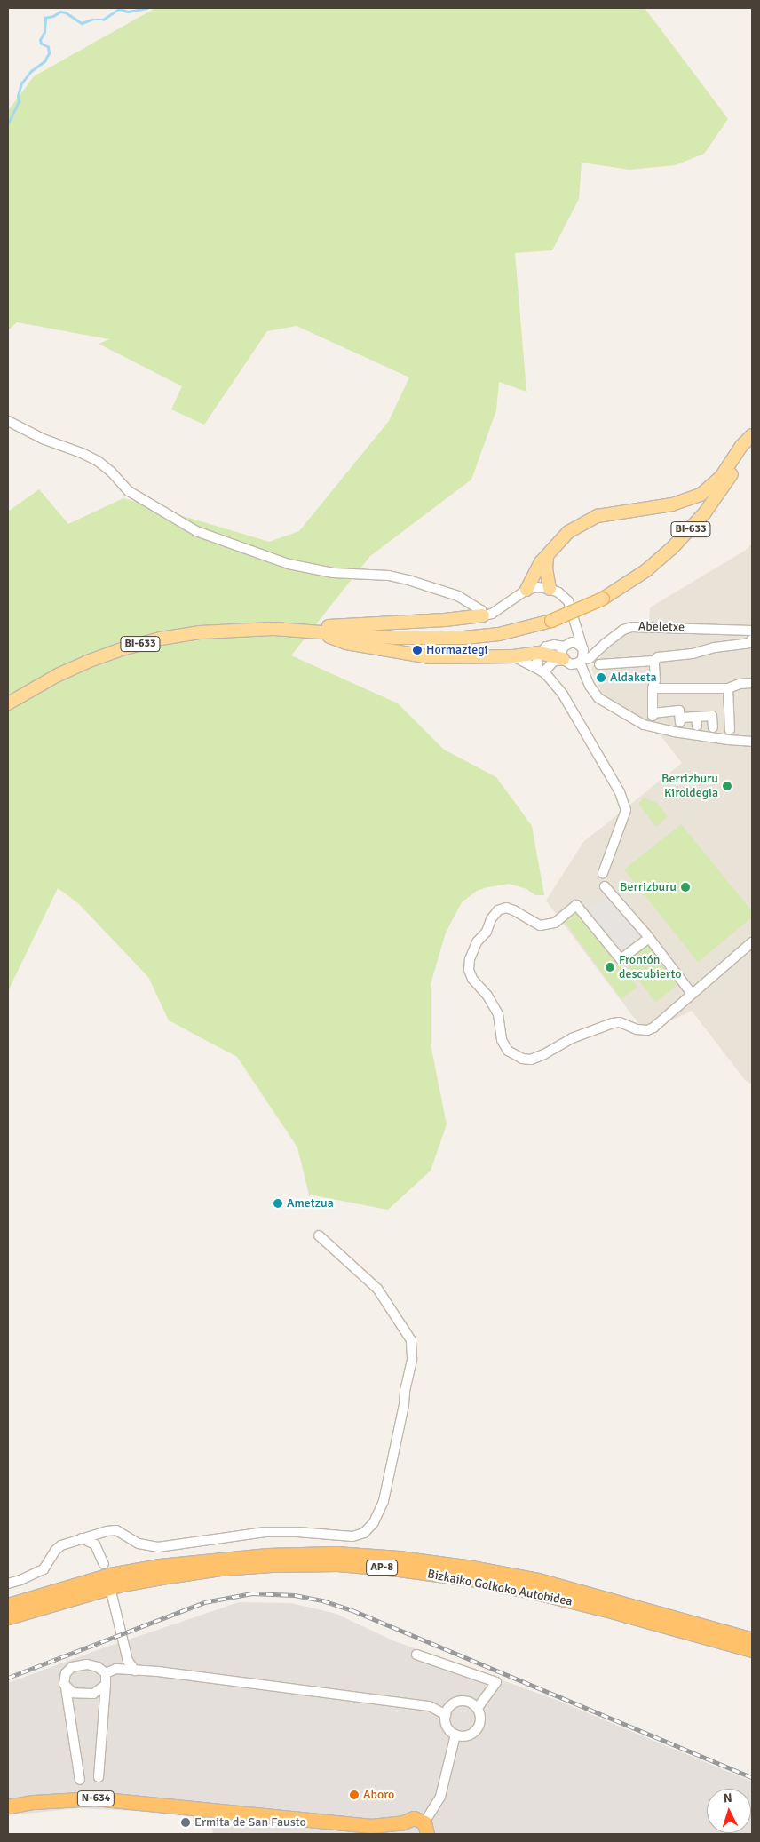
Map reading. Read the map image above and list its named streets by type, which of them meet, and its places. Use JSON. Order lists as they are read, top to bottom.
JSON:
{
  "streets": {
    "highway": ["AP-8", "Bizkaiko Golkoko Autobidea", "N-634"],
    "main road": ["BI-633"],
    "street": ["Abeletxe"]
  },
  "places": [
    "Hormaztegi",
    "Aldaketa",
    "Berrizburu Kiroldegia",
    "Berrizburu",
    "Frontón descubierto",
    "Ametzua",
    "Aboro",
    "Ermita de San Fausto"
  ],
  "north": "top"
}
